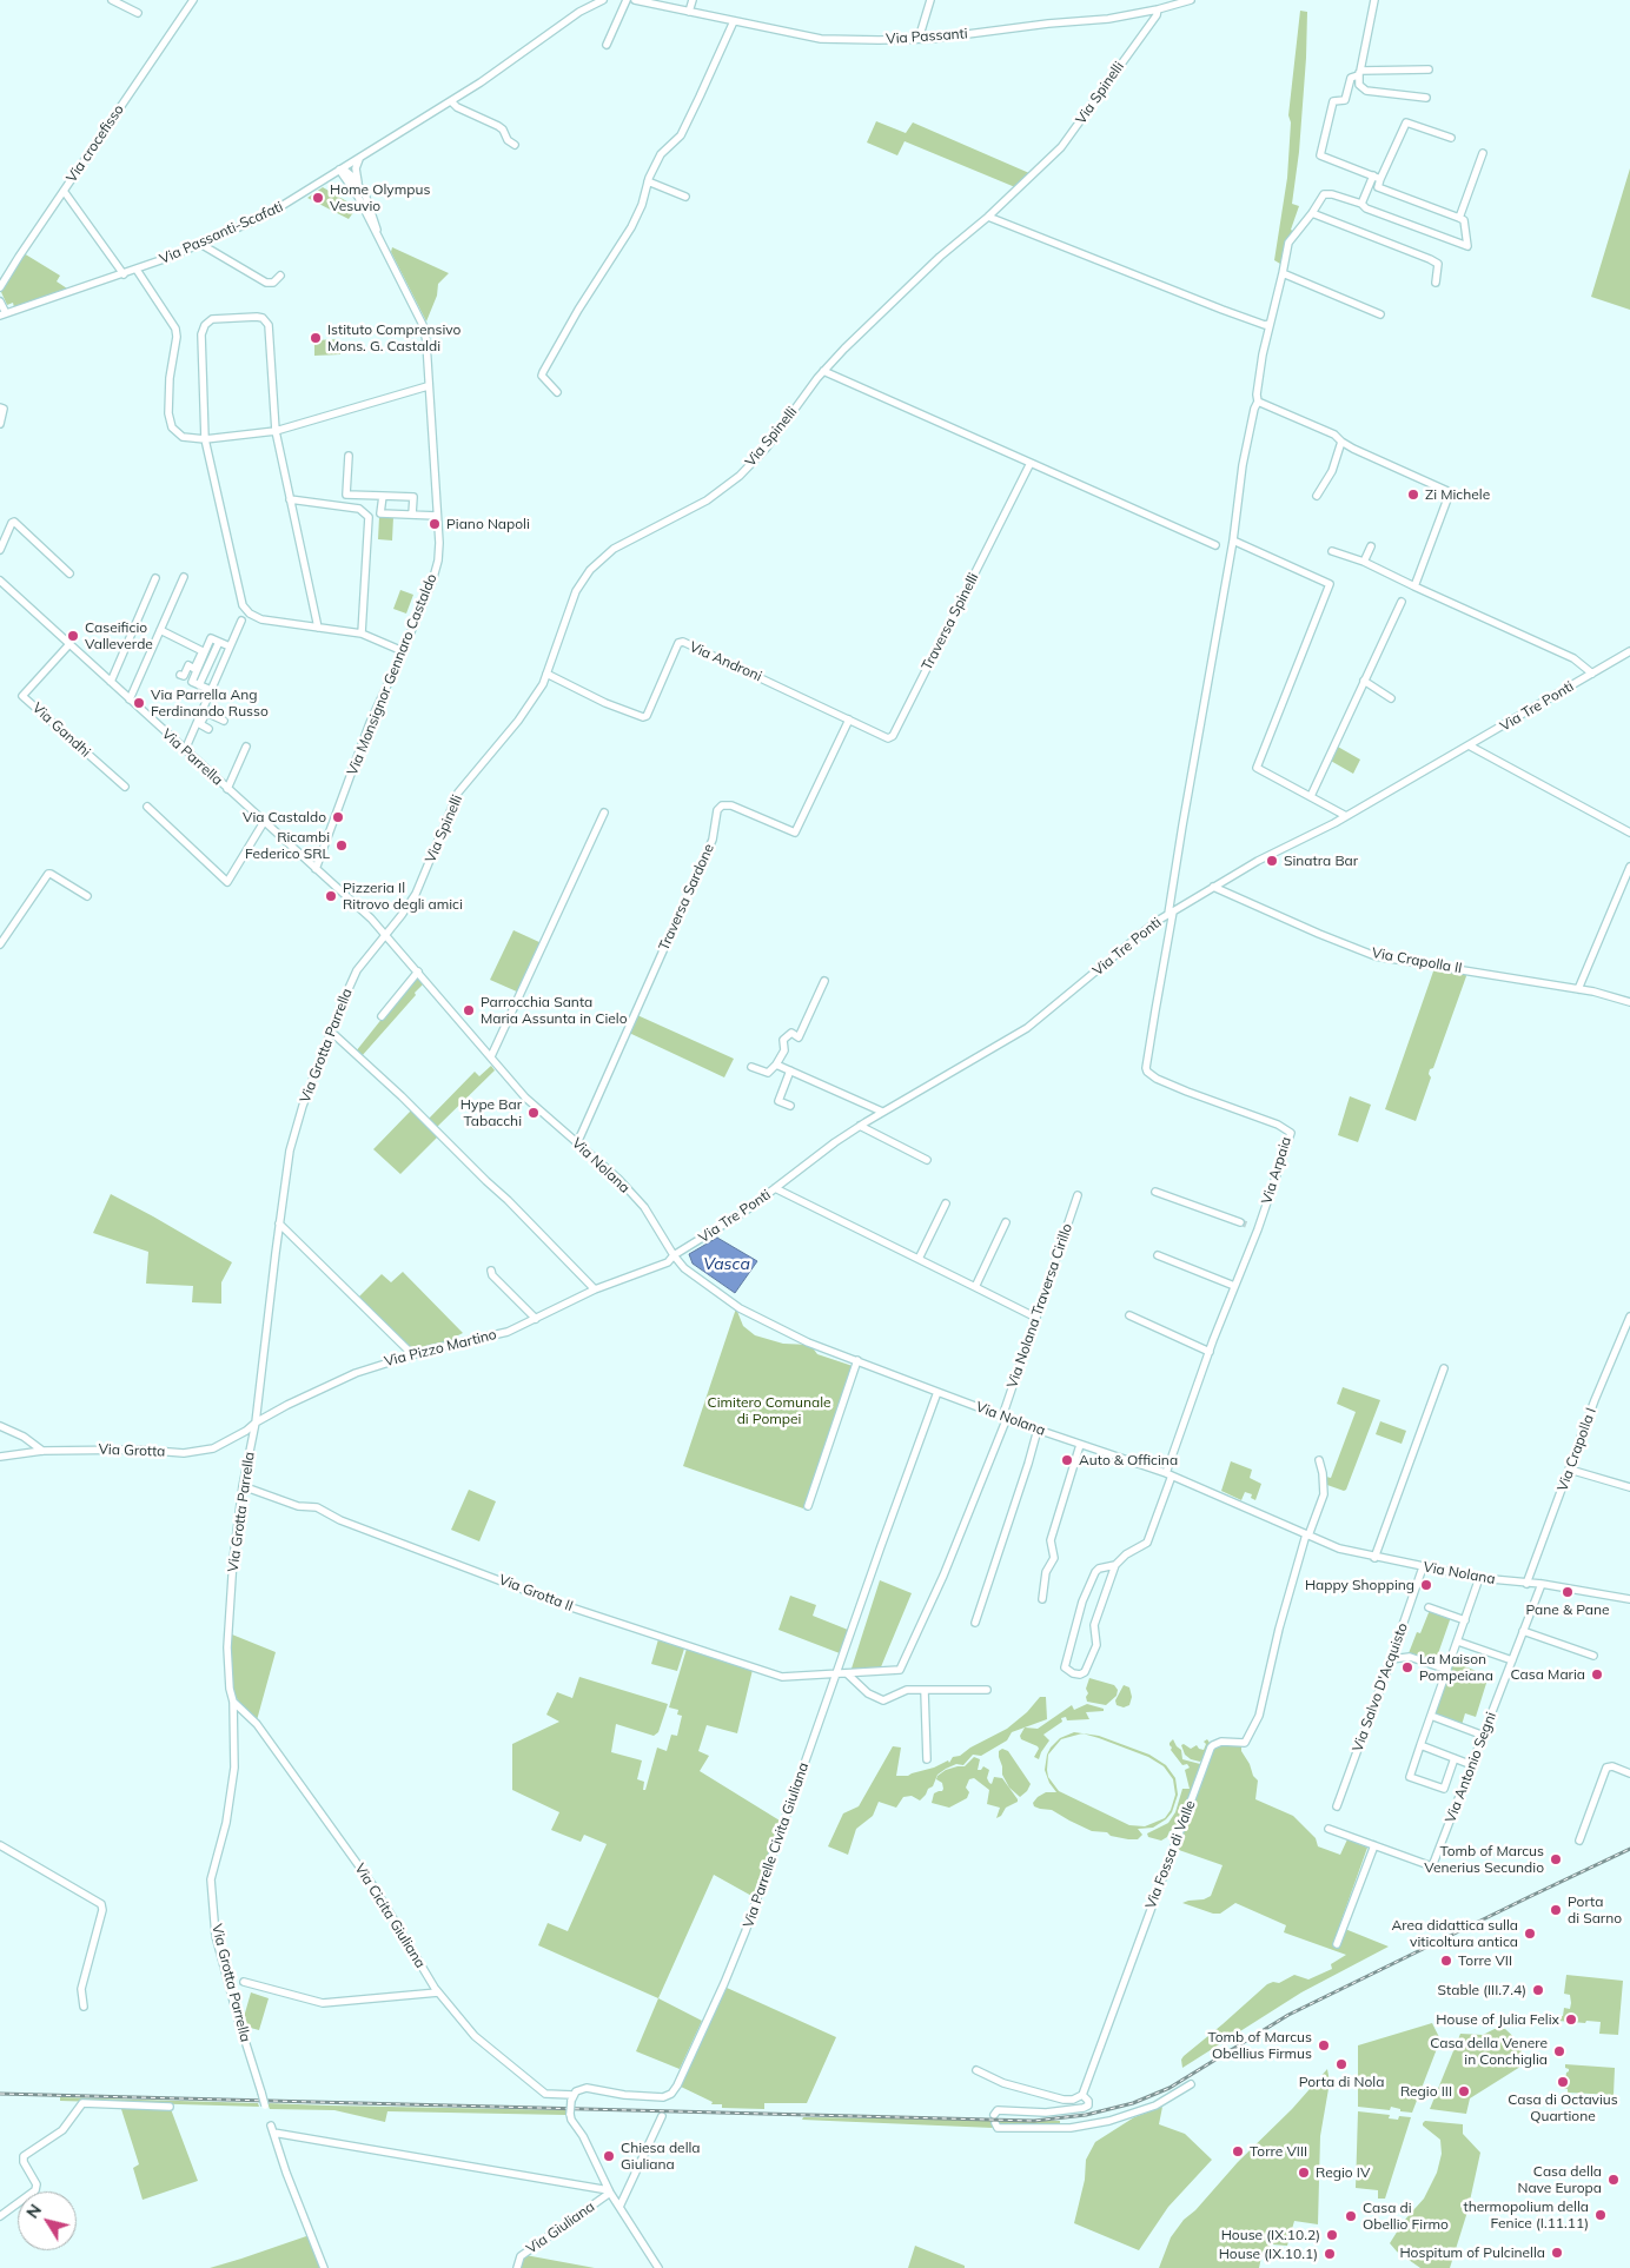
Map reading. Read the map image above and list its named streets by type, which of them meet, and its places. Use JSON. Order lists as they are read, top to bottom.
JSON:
{
  "streets": {
    "street": [
      "Via Passanti",
      "Via Spinelli",
      "Via crocefisso",
      "Via Passanti-Scafati",
      "Traversa Spinelli",
      "Via Androni",
      "Via Monsignor Gennaro Castaldo",
      "Via Tre Ponti",
      "Via Gandhi",
      "Via Parrella",
      "Traversa Sardone",
      "Via Crapolla II",
      "Via Grotta Parrella",
      "Via Nolana",
      "Via Arpaia",
      "Via Nolana Traversa Cirillo",
      "Via Pizzo Martino",
      "Via Crapolla I",
      "Via Grotta",
      "Via Grotta II",
      "Via Salvo D'Acquisto",
      "Via Antonio Segni",
      "Via Parrelle Civita Giuliana",
      "Via Fossa di Valle",
      "Via Cicita Giuliana",
      "Via Giuliana"
    ]
  },
  "crossings": [
    ["Via Passanti", "Via Spinelli"],
    ["Via Spinelli", "Via Androni"],
    ["Via Spinelli", "Via Parrella"],
    ["Via Spinelli", "Via Grotta Parrella"],
    ["Via Spinelli", "Via Nolana"],
    ["Traversa Spinelli", "Via Androni"],
    ["Traversa Spinelli", "Traversa Sardone"],
    ["Via Androni", "Traversa Sardone"],
    ["Via Monsignor Gennaro Castaldo", "Via Parrella"],
    ["Via Tre Ponti", "Via Crapolla II"],
    ["Via Tre Ponti", "Via Nolana"],
    ["Via Tre Ponti", "Via Arpaia"],
    ["Via Tre Ponti", "Via Pizzo Martino"],
    ["Via Gandhi", "Via Parrella"],
    ["Via Parrella", "Via Grotta Parrella"],
    ["Via Parrella", "Via Nolana"],
    ["Traversa Sardone", "Via Nolana"],
    ["Via Grotta Parrella", "Via Nolana"],
    ["Via Grotta Parrella", "Via Pizzo Martino"],
    ["Via Grotta Parrella", "Via Grotta"],
    ["Via Grotta Parrella", "Via Grotta II"],
    ["Via Grotta Parrella", "Via Cicita Giuliana"],
    ["Via Nolana", "Via Arpaia"],
    ["Via Nolana", "Via Nolana Traversa Cirillo"],
    ["Via Nolana", "Via Pizzo Martino"],
    ["Via Nolana", "Via Crapolla I"],
    ["Via Nolana", "Via Salvo D'Acquisto"],
    ["Via Nolana", "Via Antonio Segni"],
    ["Via Nolana", "Via Parrelle Civita Giuliana"],
    ["Via Nolana", "Via Fossa di Valle"],
    ["Via Nolana Traversa Cirillo", "Via Grotta II"],
    ["Via Pizzo Martino", "Via Grotta"],
    ["Via Grotta II", "Via Parrelle Civita Giuliana"],
    ["Via Parrelle Civita Giuliana", "Via Cicita Giuliana"]
  ],
  "water": ["Vasca"],
  "parks": ["Cimitero Comunale di Pompei"],
  "places": [
    "Home Olympus Vesuvio",
    "Istituto Comprensivo Mons. G. Castaldi",
    "Zi Michele",
    "Piano Napoli",
    "Caseificio Valleverde",
    "Via Parrella Ang Ferdinando Russo",
    "Via Castaldo",
    "Ricambi Federico SRL",
    "Sinatra Bar",
    "Pizzeria Il Ritrovo degli amici",
    "Parrocchia Santa Maria Assunta in Cielo",
    "Hype Bar Tabacchi",
    "Auto & Officina",
    "Happy Shopping",
    "Pane & Pane",
    "La Maison Pompeiana",
    "Casa Maria",
    "Tomb of Marcus Venerius Secundio",
    "Porta di Sarno",
    "Area didattica sulla viticoltura antica",
    "Torre VII",
    "Stable (III.7.4)",
    "House of Julia Felix",
    "Tomb of Marcus Obellius Firmus",
    "Casa della Venere in Conchiglia",
    "Porta di Nola",
    "Casa di Octavius Quartione",
    "Regio III",
    "Torre VIII",
    "Chiesa della Giuliana",
    "Regio IV",
    "Casa della Nave Europa",
    "thermopolium della Fenice (I.11.11)",
    "Casa di Obellio Firmo",
    "House (IX.10.2)",
    "Hospitum of Pulcinella",
    "House (IX.10.1)"
  ],
  "north": "top left"
}
